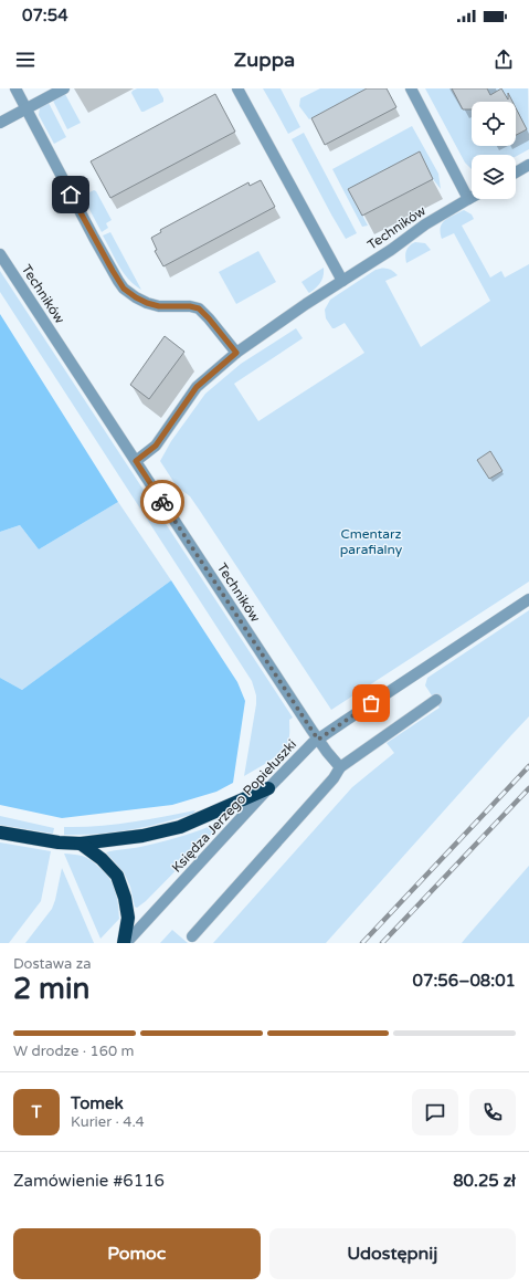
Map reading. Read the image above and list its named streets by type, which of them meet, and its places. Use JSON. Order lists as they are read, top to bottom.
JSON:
{
  "streets": {
    "street": ["Techników", "Księdza Jerzego Popiełuszki"]
  },
  "crossings": [
    ["Techników", "Księdza Jerzego Popiełuszki"]
  ],
  "parks": ["Cmentarz parafialny"],
  "page": {
    "status": "07:54",
    "header": "Zuppa",
    "heading": ["2 min", "Dostawa za", "07:56–08:01"],
    "panel": [
      "Tomek",
      "Kurier · 4.4",
      "Zamówienie #6116",
      "80.25 zł"
    ],
    "bar": "W drodze · 160 m",
    "round": "T",
    "buttons": ["Pomoc", "Udostępnij"]
  }
}
